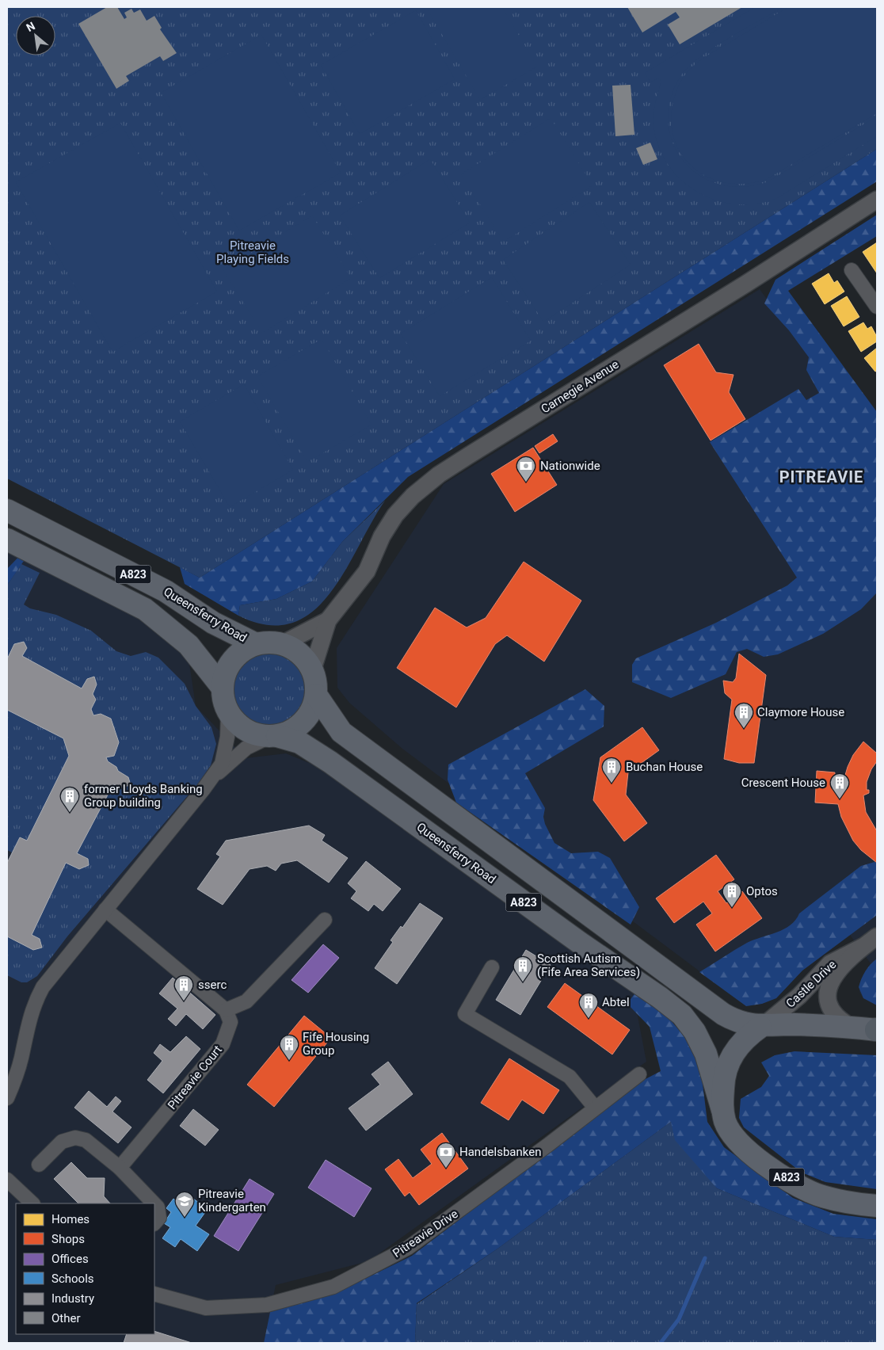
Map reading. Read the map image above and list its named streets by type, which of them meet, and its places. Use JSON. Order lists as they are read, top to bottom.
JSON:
{
  "streets": {
    "main road": ["A823", "Queensferry Road"],
    "street": [
      "Carnegie Avenue",
      "Castle Drive",
      "Pitreavie Court",
      "Pitreavie Drive"
    ]
  },
  "crossings": [
    ["A823", "Queensferry Road"],
    ["A823", "Castle Drive"]
  ],
  "districts": ["PITREAVIE"],
  "parks": ["Pitreavie Playing Fields"],
  "places": {
    "bank": ["Nationwide", "Handelsbanken"],
    "building": [
      "Claymore House",
      "Buchan House",
      "Crescent House",
      "former Lloyds Banking Group building",
      "Optos",
      "Scottish Autism (Fife Area Services)",
      "sserc",
      "Abtel",
      "Fife Housing Group"
    ],
    "school or university": ["Pitreavie Kindergarten"]
  },
  "legend": [
    "Homes",
    "Shops",
    "Offices",
    "Schools",
    "Industry",
    "Other"
  ],
  "north": "top left"
}
